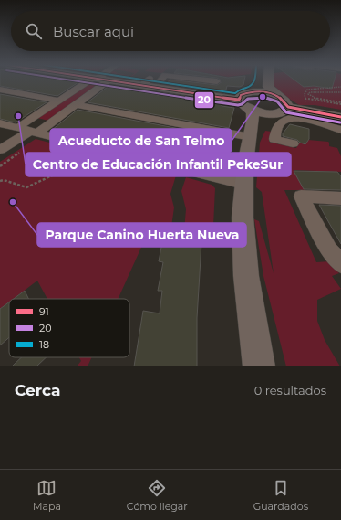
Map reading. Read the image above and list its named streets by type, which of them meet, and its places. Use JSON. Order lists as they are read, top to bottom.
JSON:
{
  "places": ["Acueducto de San Telmo", "Centro de Educación Infantil PekeSur", "Parque Canino Huerta Nueva"],
  "lines": ["transit line 91", "transit line 20", "transit line 18"],
  "legend": ["91", "20", "18"],
  "page": {
    "search": "Buscar aquí",
    "heading": ["Cerca", "0 resultados"],
    "nav": ["Mapa", "Cómo llegar", "Guardados"]
  }
}
